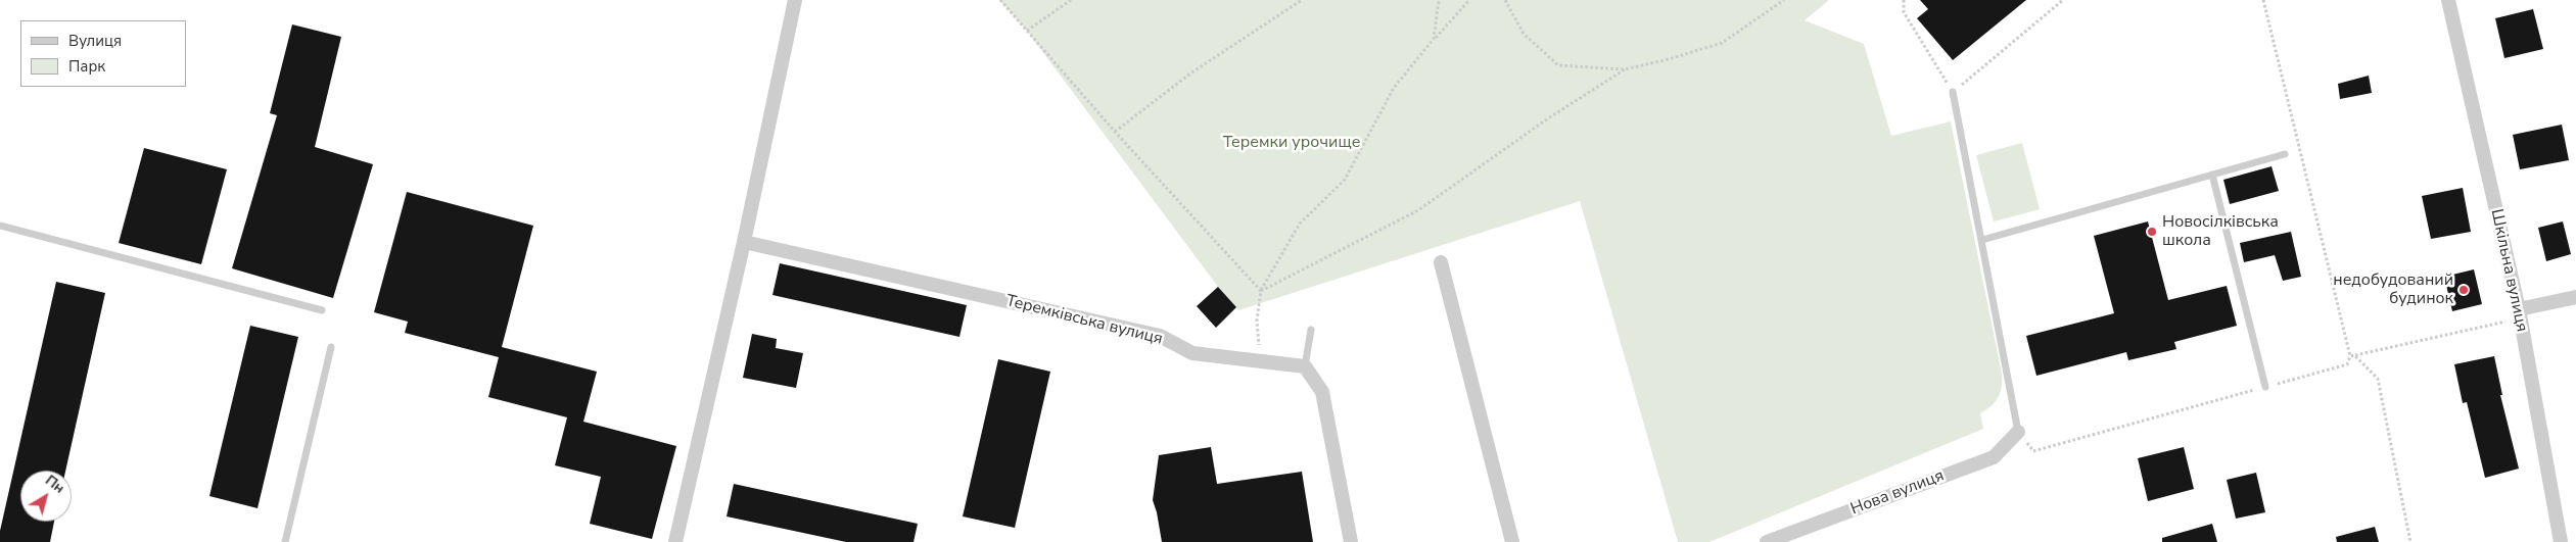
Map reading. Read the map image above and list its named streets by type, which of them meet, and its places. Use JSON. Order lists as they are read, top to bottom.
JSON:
{
  "streets": {
    "street": ["Шкільна вулиця", "Теремківська вулиця", "Нова вулиця"]
  },
  "parks": ["Теремки урочище"],
  "places": ["Новосілківська школа", "недобудований будинок"],
  "legend": ["Вулиця", "Парк"],
  "north": "top right"
}
